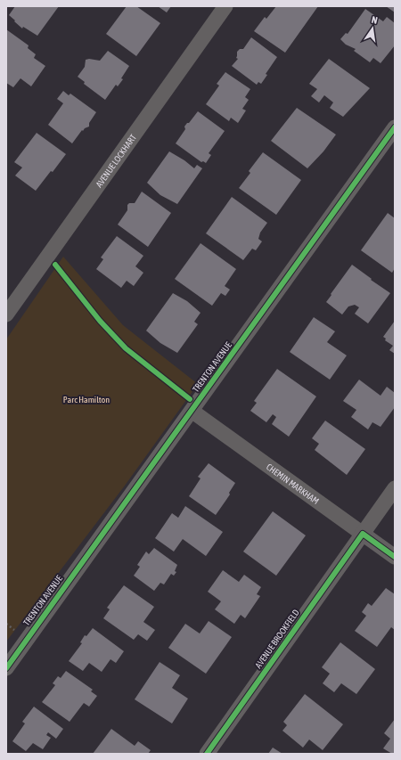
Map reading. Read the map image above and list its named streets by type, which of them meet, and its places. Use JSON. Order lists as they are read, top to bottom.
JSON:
{
  "streets": {
    "street": [
      "AVENUE LOCKHART",
      "TRENTON AVENUE",
      "CHEMIN MARKHAM",
      "AVENUE BROOKFIELD"
    ]
  },
  "crossings": [
    ["TRENTON AVENUE", "CHEMIN MARKHAM"],
    ["CHEMIN MARKHAM", "AVENUE BROOKFIELD"]
  ],
  "parks": ["Parc Hamilton"],
  "north": "top"
}
